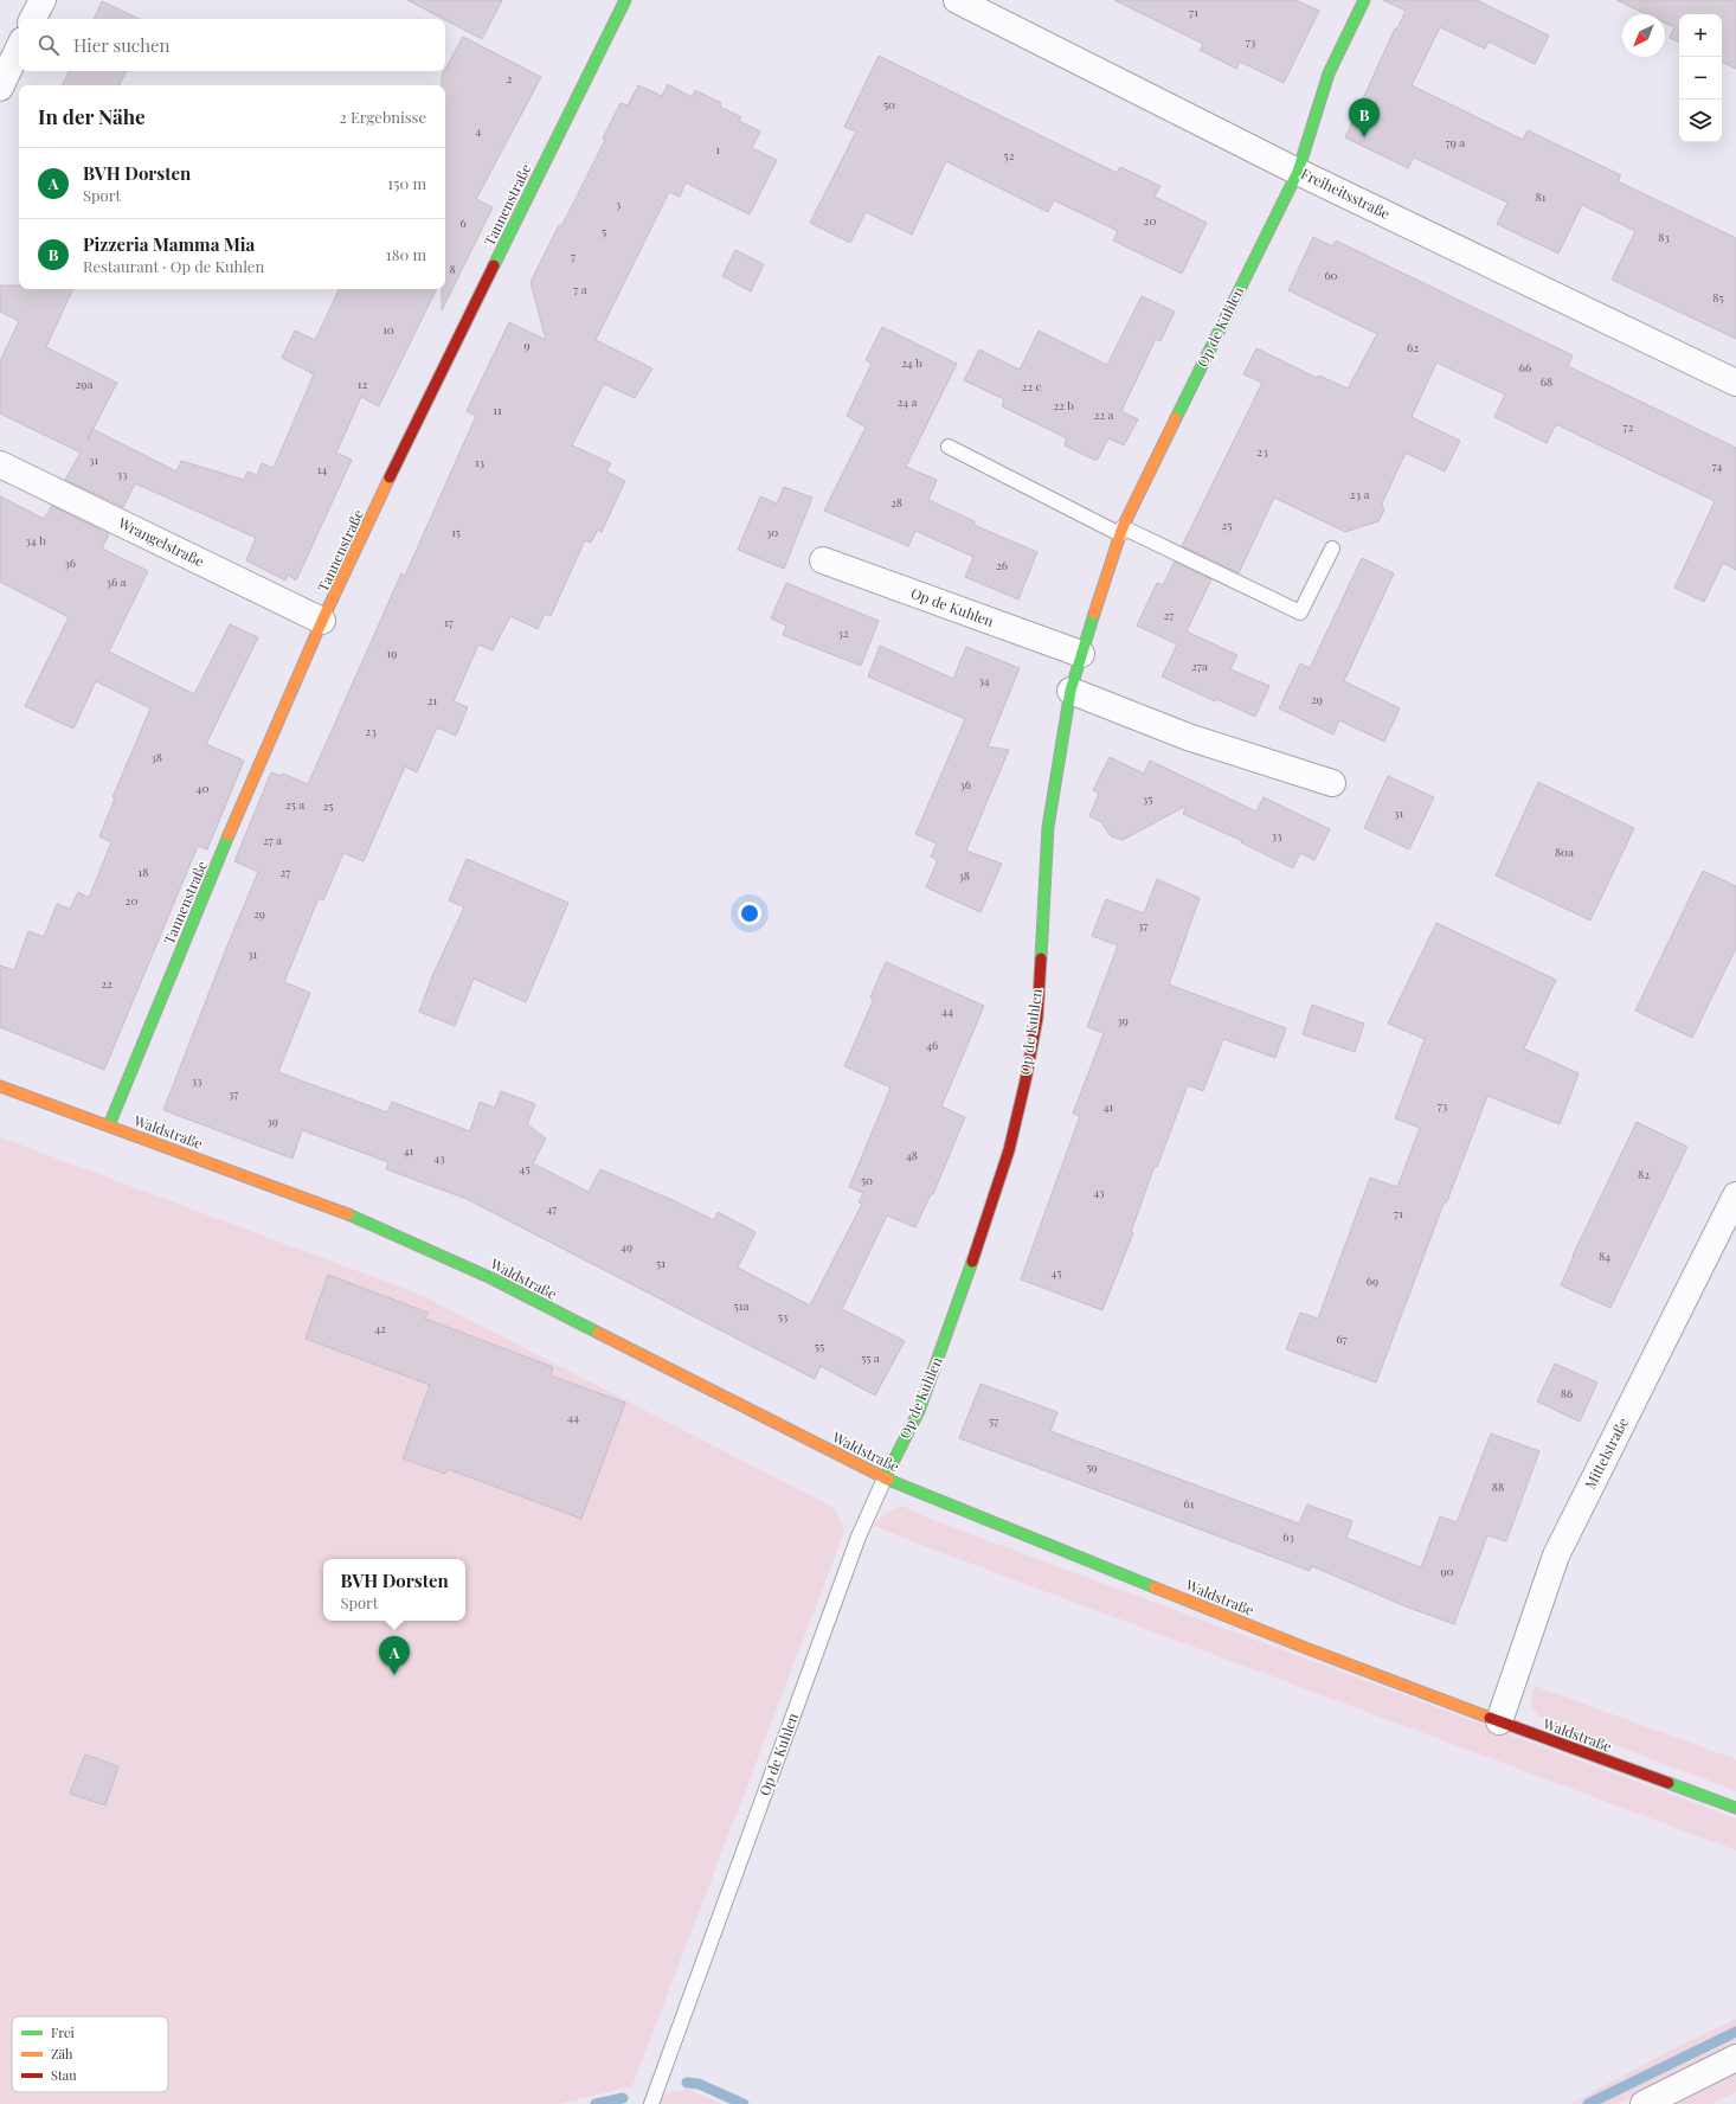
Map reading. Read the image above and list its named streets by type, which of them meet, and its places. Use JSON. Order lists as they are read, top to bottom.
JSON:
{
  "streets": {
    "street": [
      "Freiheitsstraße",
      "Tannenstraße",
      "Op de Kuhlen",
      "Wrangelstraße",
      "Waldstraße",
      "Mittelstraße"
    ]
  },
  "crossings": [
    ["Freiheitsstraße", "Op de Kuhlen"],
    ["Tannenstraße", "Wrangelstraße"],
    ["Tannenstraße", "Waldstraße"],
    ["Op de Kuhlen", "Waldstraße"],
    ["Waldstraße", "Mittelstraße"]
  ],
  "house_numbers": [
    "71",
    "73",
    "2",
    "50",
    "4",
    "79 a",
    "1",
    "52",
    "81",
    "3",
    "20",
    "6",
    "5",
    "83",
    "7",
    "8",
    "60",
    "7 a",
    "85",
    "10",
    "9",
    "62",
    "24 b",
    "66",
    "68",
    "29a",
    "12",
    "22 c",
    "24 a",
    "22 b",
    "11",
    "22 a",
    "72",
    "23",
    "31",
    "13",
    "74",
    "14",
    "33",
    "23 a",
    "28",
    "25",
    "15",
    "30",
    "34 b",
    "36",
    "26",
    "36 a",
    "27",
    "17",
    "32",
    "19",
    "27a",
    "34",
    "29",
    "21",
    "23",
    "38",
    "36",
    "40",
    "35",
    "25 a",
    "25",
    "31",
    "33",
    "27 a",
    "80a",
    "18",
    "27",
    "38",
    "20",
    "29",
    "37",
    "31",
    "22",
    "44",
    "39",
    "46",
    "33",
    "37",
    "73",
    "41",
    "39",
    "41",
    "48",
    "43",
    "45",
    "82",
    "50",
    "43",
    "47",
    "71",
    "49",
    "84",
    "51",
    "45",
    "69",
    "51a",
    "53",
    "42",
    "67",
    "55",
    "55 a",
    "86",
    "44",
    "57",
    "59",
    "88",
    "61",
    "63",
    "90"
  ],
  "legend": ["Frei", "Zäh", "Stau"],
  "north": "bottom left",
  "page": {
    "map_buttons": ["+", "−"],
    "search": "Hier suchen",
    "heading": ["In der Nähe", "2 Ergebnisse"],
    "pins": ["B", "A"],
    "list": [
      {
        "mark": "A",
        "name": "BVH Dorsten",
        "note": "Sport",
        "value": "150 m"
      },
      {
        "mark": "B",
        "name": "Pizzeria Mamma Mia",
        "note": "Restaurant · Op de Kuhlen",
        "value": "180 m"
      }
    ],
    "popup": ["BVH Dorsten", "Sport"]
  }
}
